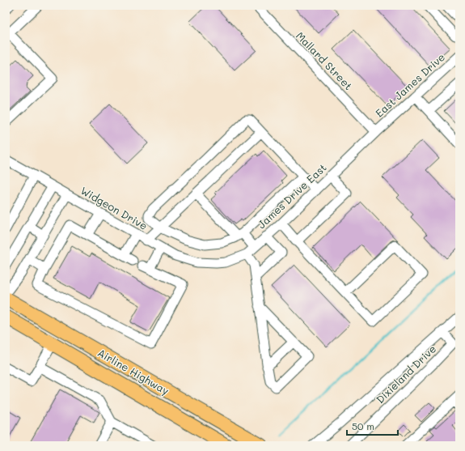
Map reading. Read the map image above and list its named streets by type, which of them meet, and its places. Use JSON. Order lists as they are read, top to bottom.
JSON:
{
  "streets": {
    "highway": ["Airline Highway"],
    "street": [
      "Mallard Street",
      "East James Drive",
      "James Drive East",
      "Widgeon Drive",
      "Dixieland Drive"
    ]
  },
  "crossings": [
    ["Mallard Street", "East James Drive"],
    ["Mallard Street", "James Drive East"],
    ["East James Drive", "James Drive East"],
    ["James Drive East", "Widgeon Drive"]
  ],
  "scale_bar": "50 m"
}
